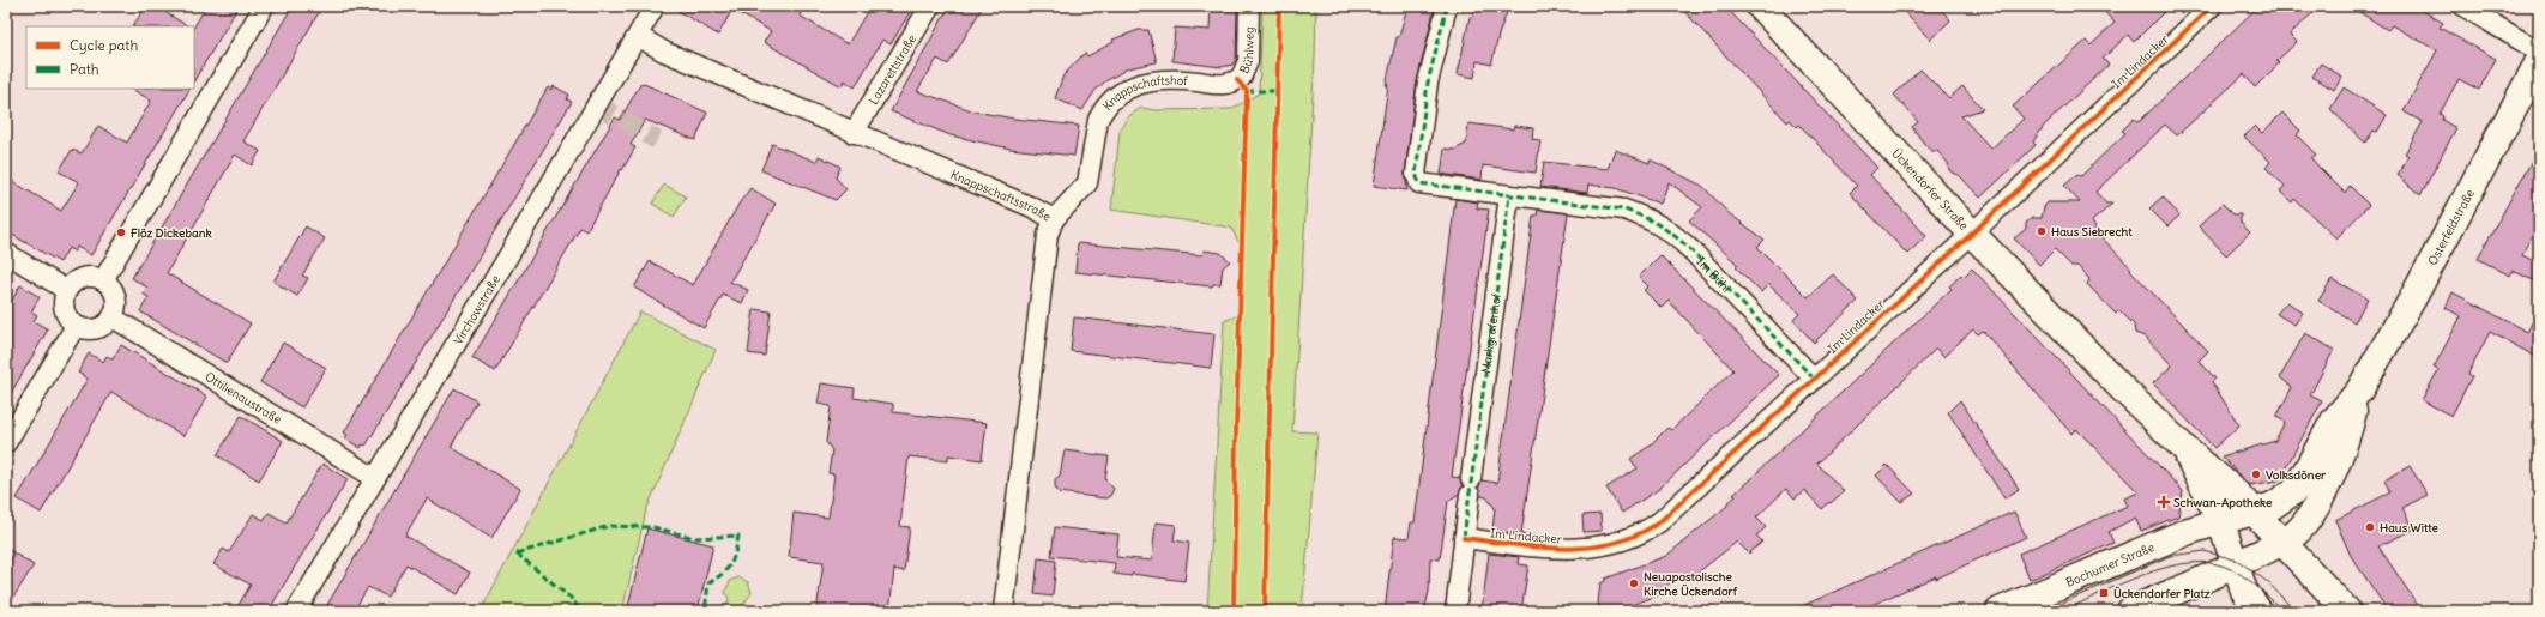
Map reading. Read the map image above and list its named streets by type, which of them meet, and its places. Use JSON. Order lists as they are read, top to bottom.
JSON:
{
  "streets": {
    "main road": ["Ückendorfer Straße", "Osterfeldstraße", "Bochumer Straße"],
    "street": [
      "Bühlweg",
      "Im Lindacker",
      "Lazarettstraße",
      "Knappschaftshof",
      "Knappschaftsstraße",
      "Im Bühl",
      "Virchowstraße",
      "Markgrafenhof",
      "Ottilienaustraße"
    ]
  },
  "crossings": [
    ["Bühlweg", "Knappschaftshof"],
    ["Im Lindacker", "Ückendorfer Straße"],
    ["Im Lindacker", "Im Bühl"],
    ["Im Lindacker", "Markgrafenhof"],
    ["Lazarettstraße", "Knappschaftsstraße"],
    ["Knappschaftshof", "Knappschaftsstraße"],
    ["Ückendorfer Straße", "Osterfeldstraße"],
    ["Ückendorfer Straße", "Bochumer Straße"],
    ["Knappschaftsstraße", "Virchowstraße"],
    ["Osterfeldstraße", "Bochumer Straße"],
    ["Im Bühl", "Markgrafenhof"],
    ["Virchowstraße", "Ottilienaustraße"]
  ],
  "places": {
    "other": [
      "Haus Siebrecht",
      "Flöz Dickebank",
      "Volksdöner",
      "Haus Witte",
      "Neuapostolische Kirche Ückendorf"
    ],
    "health": ["Schwan-Apotheke"],
    "transit": ["Ückendorfer Platz"]
  },
  "legend": ["Cycle path", "Path"]
}
